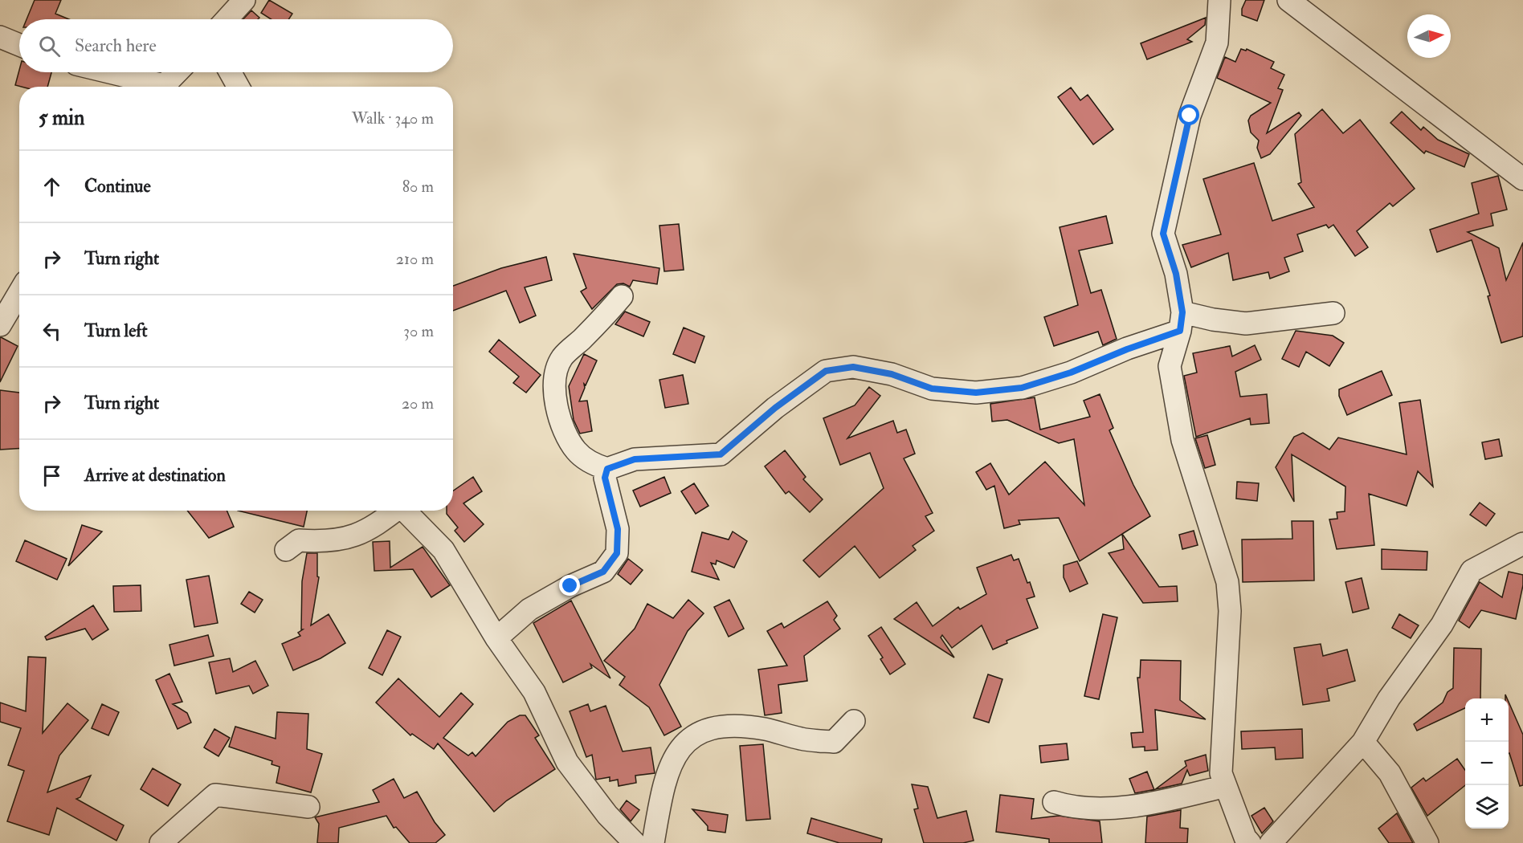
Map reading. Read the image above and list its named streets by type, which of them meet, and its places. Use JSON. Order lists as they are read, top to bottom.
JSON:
{
  "north": "right",
  "page": {
    "search": "Search here",
    "heading": ["5 min", "Walk · 340 m"],
    "list": [
      ["Continue", "80 m"],
      ["Turn right", "210 m"],
      ["Turn left", "30 m"],
      ["Turn right", "20 m"],
      "Arrive at destination"
    ],
    "map_buttons": ["+", "−"]
  }
}
